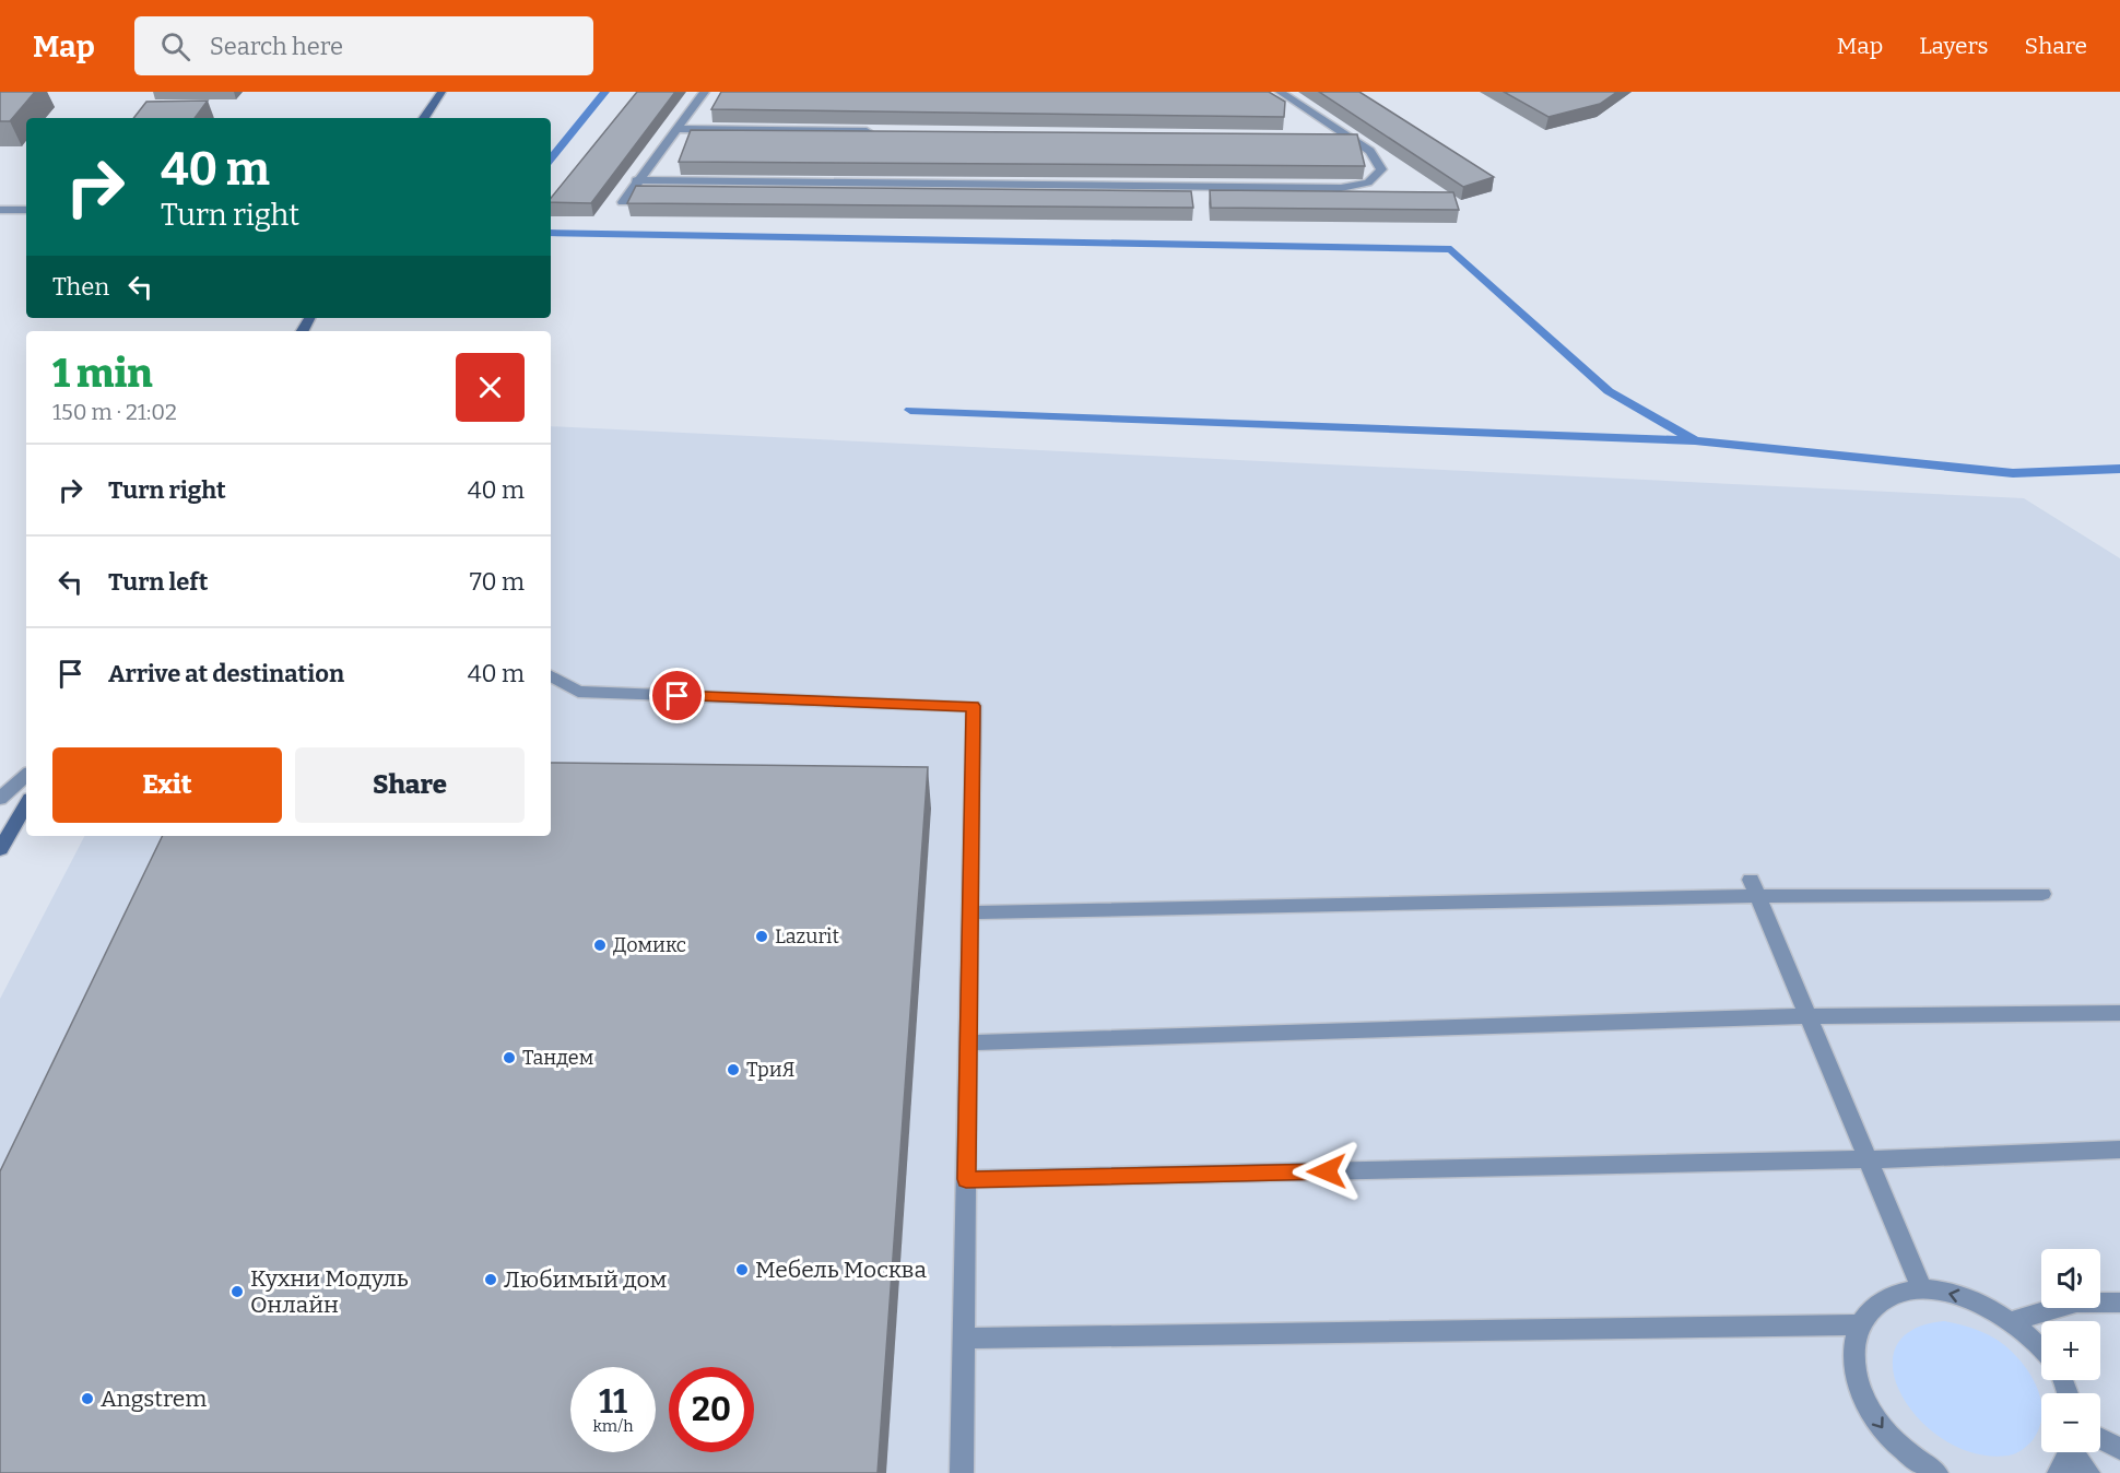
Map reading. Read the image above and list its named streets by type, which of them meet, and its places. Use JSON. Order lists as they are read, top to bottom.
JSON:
{
  "places": [
    "Lazurit",
    "Домикс",
    "Тандем",
    "ТриЯ",
    "Мебель Москва",
    "Любимый дом",
    "Кухни Модуль Онлайн",
    "Angstrem"
  ],
  "page": {
    "header": "Map",
    "search": "Search here",
    "nav": ["Map", "Layers", "Share"],
    "turn": ["40 m", "Turn right"],
    "then": "Then",
    "heading": ["1 min", "150 m · 21:02"],
    "list": [
      {
        "name": "Turn right",
        "value": "40 m"
      },
      {
        "name": "Turn left",
        "value": "70 m"
      },
      {
        "name": "Arrive at destination",
        "value": "40 m"
      }
    ],
    "buttons": ["Exit", "Share"],
    "map_buttons": ["+", "−"],
    "speed": "11 km/h",
    "limit": "20"
  }
}
